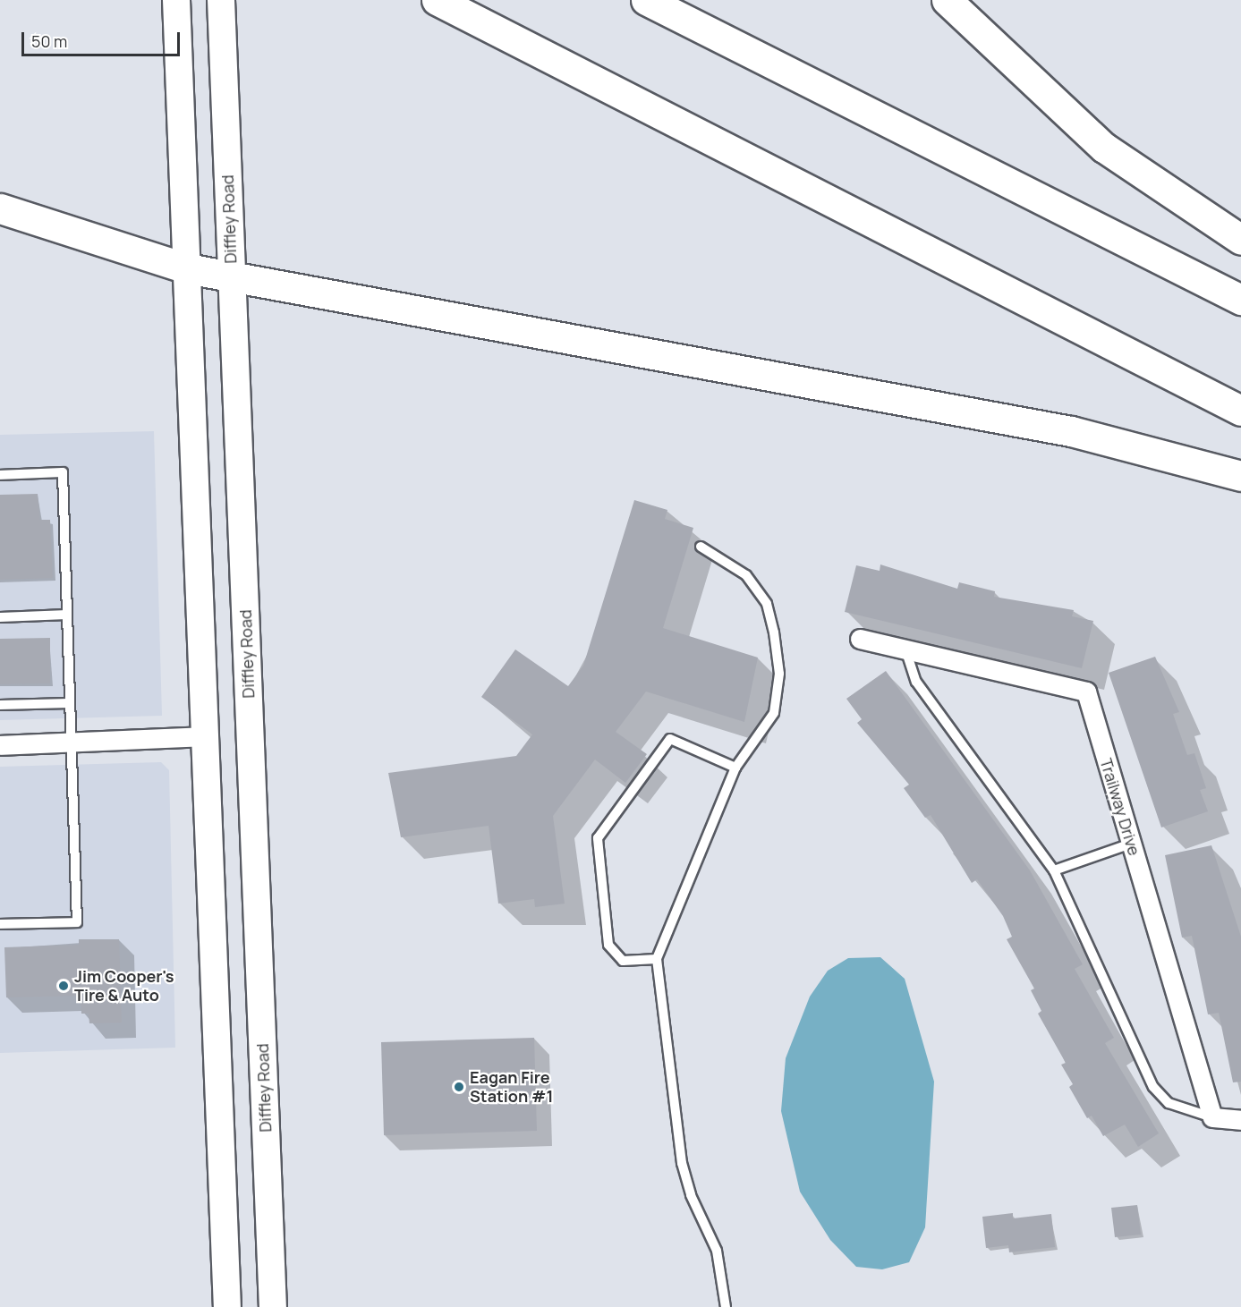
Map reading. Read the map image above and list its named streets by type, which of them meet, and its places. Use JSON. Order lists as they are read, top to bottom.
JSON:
{
  "streets": {
    "main road": ["Diffley Road"],
    "street": ["Trailway Drive"]
  },
  "places": ["Jim Cooper's Tire & Auto", "Eagan Fire Station #1"],
  "scale_bar": "50 m"
}
